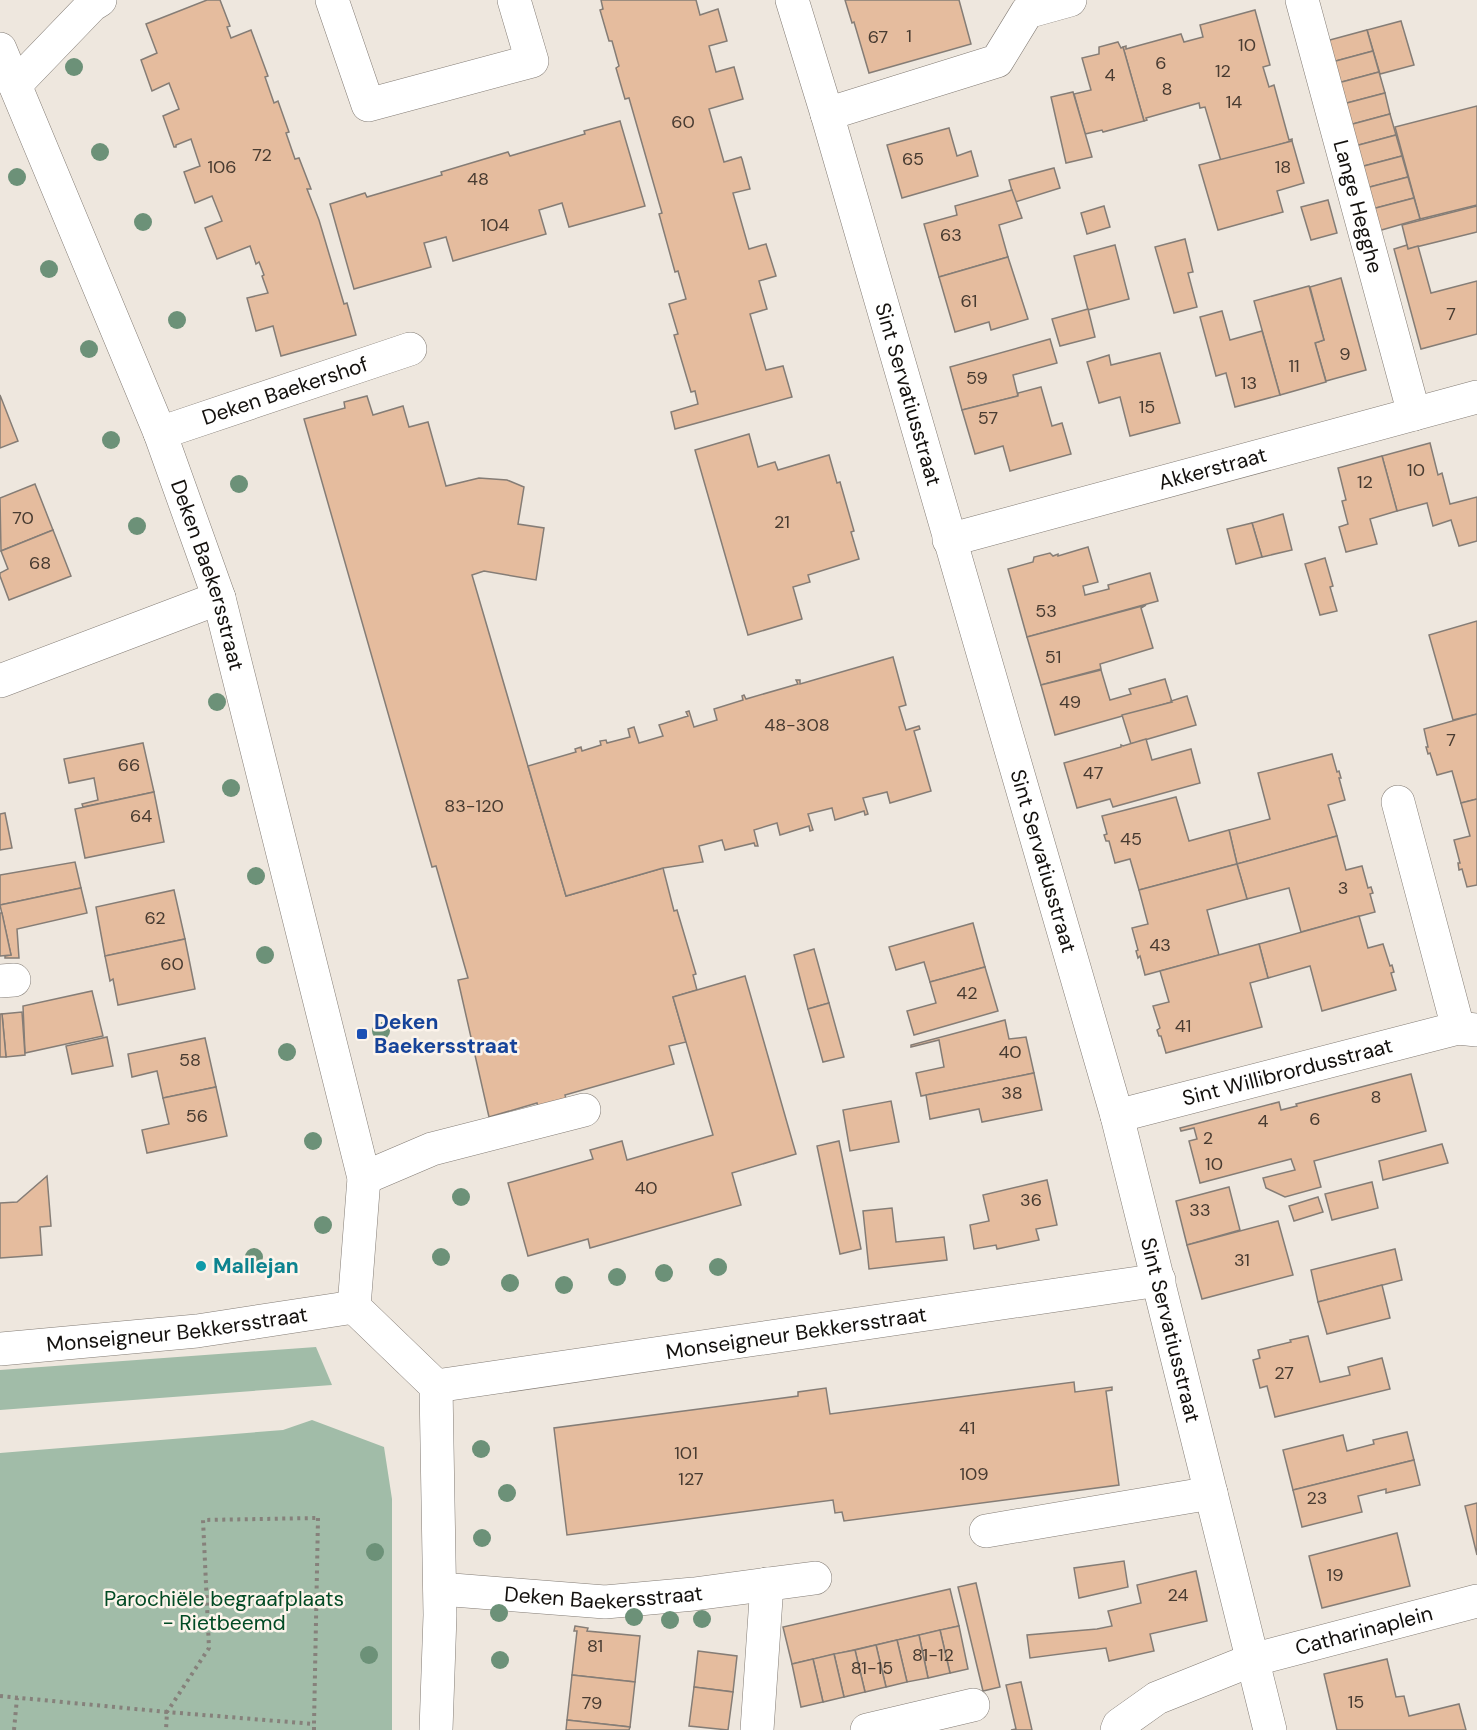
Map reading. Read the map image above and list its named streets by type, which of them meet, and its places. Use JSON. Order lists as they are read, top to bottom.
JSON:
{
  "streets": {
    "street": [
      "Lange Hegghe",
      "Deken Baekershof",
      "Sint Servatiusstraat",
      "Akkerstraat",
      "Deken Baekersstraat",
      "Sint Willibrordusstraat",
      "Monseigneur Bekkersstraat",
      "Catharinaplein"
    ]
  },
  "crossings": [
    ["Lange Hegghe", "Akkerstraat"],
    ["Deken Baekershof", "Deken Baekersstraat"],
    ["Sint Servatiusstraat", "Akkerstraat"],
    ["Sint Servatiusstraat", "Sint Willibrordusstraat"],
    ["Sint Servatiusstraat", "Monseigneur Bekkersstraat"],
    ["Sint Servatiusstraat", "Catharinaplein"],
    ["Deken Baekersstraat", "Monseigneur Bekkersstraat"]
  ],
  "parks": ["Parochiële begraafplaats - Rietbeemd"],
  "places": {
    "transit": ["Deken Baekersstraat"],
    "other": ["Mallejan"]
  },
  "house_numbers": [
    "1",
    "67",
    "10",
    "6",
    "12",
    "4",
    "8",
    "14",
    "60",
    "72",
    "65",
    "106",
    "18",
    "48",
    "104",
    "63",
    "61",
    "7",
    "9",
    "11",
    "59",
    "13",
    "15",
    "57",
    "10",
    "12",
    "70",
    "21",
    "68",
    "53",
    "51",
    "49",
    "48-308",
    "7",
    "66",
    "47",
    "83-120",
    "64",
    "45",
    "3",
    "62",
    "43",
    "60",
    "42",
    "41",
    "40",
    "58",
    "38",
    "8",
    "56",
    "6",
    "4",
    "2",
    "10",
    "40",
    "36",
    "33",
    "31",
    "27",
    "41",
    "101",
    "109",
    "127",
    "23",
    "19",
    "24",
    "81",
    "81-12",
    "81-15",
    "15",
    "79"
  ]
}
